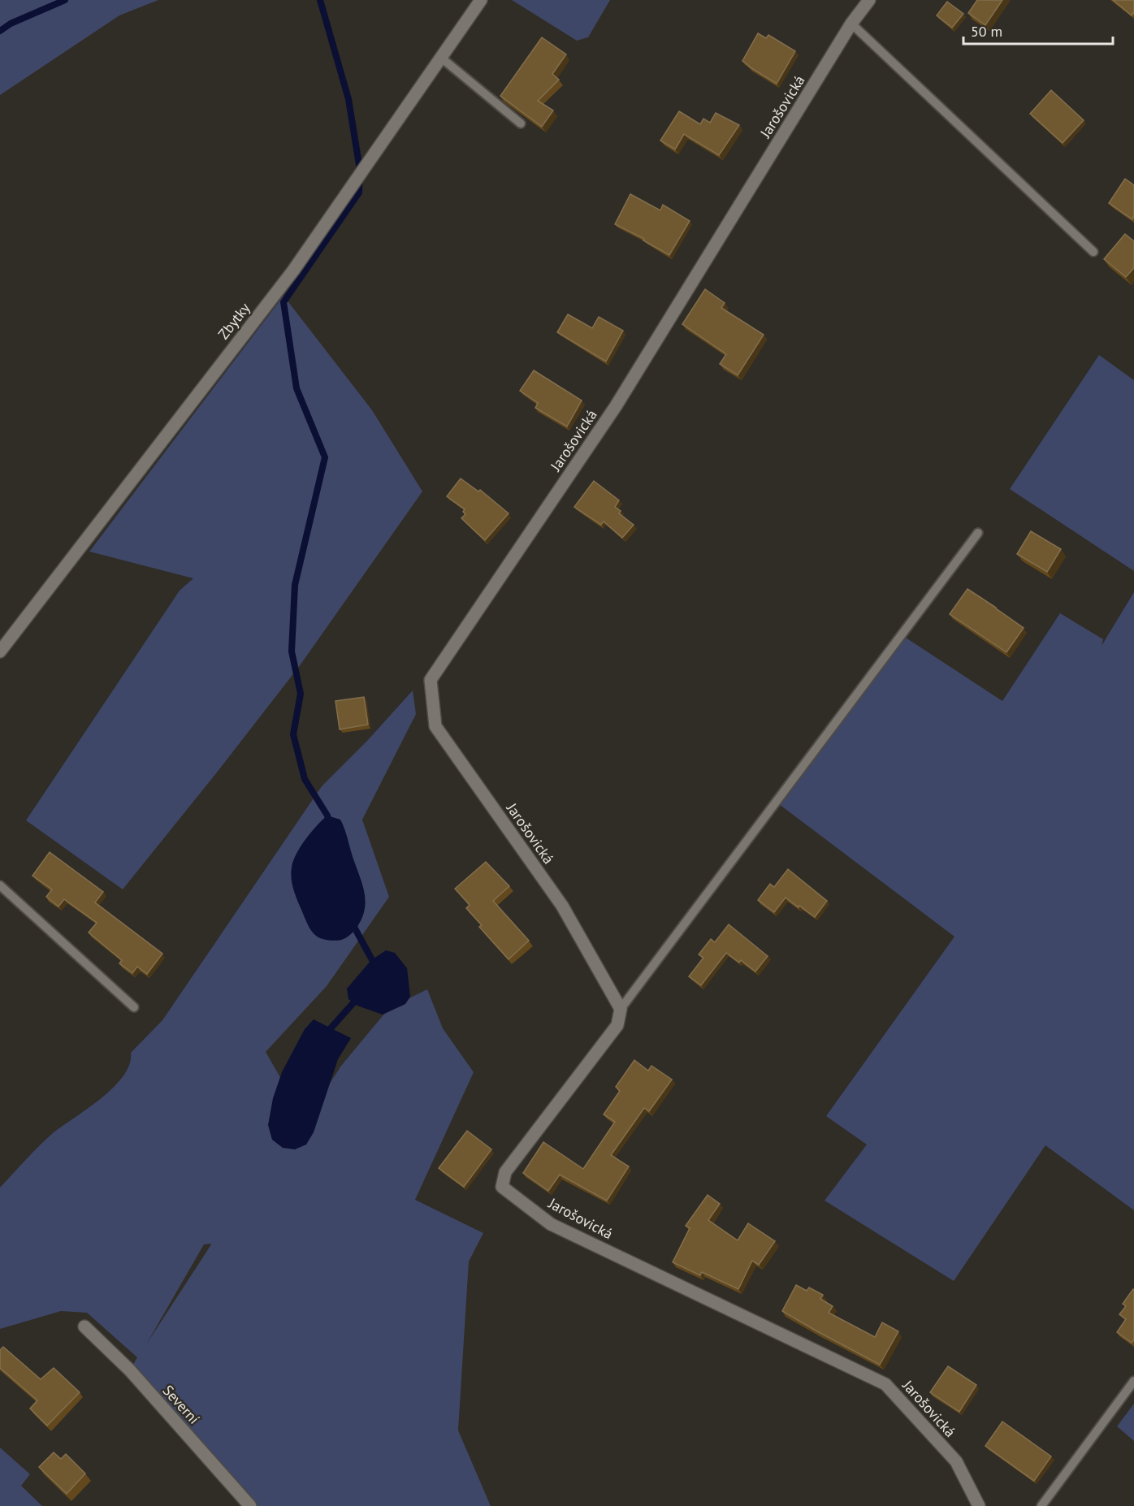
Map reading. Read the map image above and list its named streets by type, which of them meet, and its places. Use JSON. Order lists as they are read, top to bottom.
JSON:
{
  "streets": {
    "street": ["Jarošovická", "Zbytky", "Severní"]
  },
  "scale_bar": "50 m"
}
